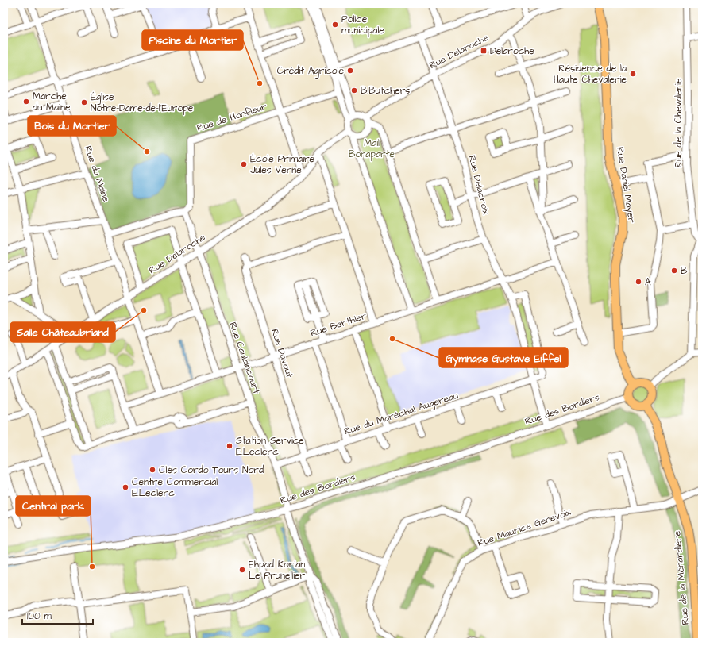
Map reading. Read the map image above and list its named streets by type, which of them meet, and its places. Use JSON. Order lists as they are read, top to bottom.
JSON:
{
  "streets": {
    "main road": ["Rue Daniel Mayer", "Rue de la Ménardière"],
    "street": [
      "Rue Delaroche",
      "Rue de Honfleur",
      "Rue de la Chevalerie",
      "Rue du Maine",
      "Rue Delacroix",
      "Rue Berthier",
      "Rue Davout",
      "Rue Caulaincourt",
      "Rue des Bordiers",
      "Rue du Maréchal Augereau",
      "Rue Maurice Genevoix"
    ]
  },
  "crossings": [
    ["Rue Delaroche", "Rue du Maine"],
    ["Rue Delaroche", "Rue Delacroix"],
    ["Rue Delaroche", "Rue Caulaincourt"],
    ["Rue de Honfleur", "Rue Caulaincourt"],
    ["Rue du Maine", "Rue Berthier"],
    ["Rue Delacroix", "Rue Berthier"],
    ["Rue Delacroix", "Rue des Bordiers"],
    ["Rue Delacroix", "Rue du Maréchal Augereau"],
    ["Rue Daniel Mayer", "Rue des Bordiers"],
    ["Rue Daniel Mayer", "Rue de la Ménardière"],
    ["Rue Berthier", "Rue Davout"],
    ["Rue Berthier", "Rue Caulaincourt"],
    ["Rue Davout", "Rue du Maréchal Augereau"],
    ["Rue Caulaincourt", "Rue des Bordiers"],
    ["Rue Caulaincourt", "Rue du Maréchal Augereau"],
    ["Rue des Bordiers", "Rue de la Ménardière"],
    ["Rue Maurice Genevoix", "Rue de la Ménardière"]
  ],
  "parks": ["Mail Bonaparte"],
  "places": {
    "other": [
      "Police municipale",
      "Crédit Agricole",
      "Résidence de la Haute Chevalerie",
      "Piscine du Mortier",
      "B.Butchers",
      "Marché du Maine",
      "Église Notre-Dame-de-l'Europe",
      "Bois du Mortier",
      "École Primaire Jules Verne",
      "B",
      "A",
      "Salle Châteaubriand",
      "Gymnase Gustave Eiffel",
      "Station Service E.Leclerc",
      "Clés Cordo Tours Nord",
      "Centre Commercial E.Leclerc",
      "Central park",
      "Ehpad Korian Le Prunellier"
    ],
    "transit": ["Delaroche"]
  },
  "scale_bar": "100 m"
}
